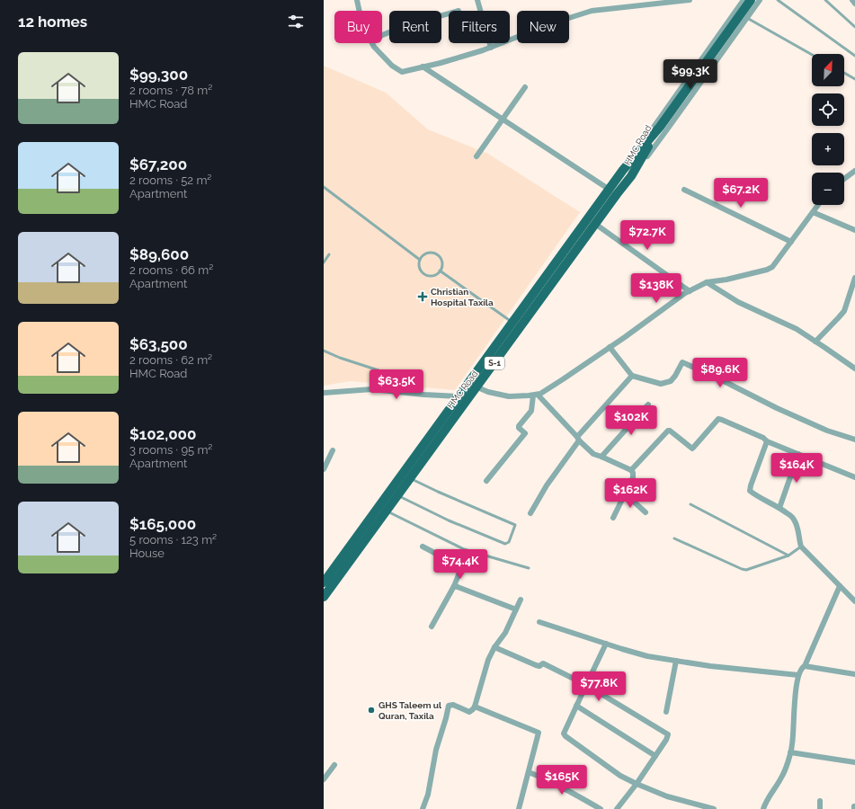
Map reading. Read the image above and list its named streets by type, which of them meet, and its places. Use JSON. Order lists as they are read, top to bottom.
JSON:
{
  "streets": {
    "main road": ["HMC Road", "S-1"]
  },
  "crossings": [
    ["HMC Road", "S-1"]
  ],
  "places": {
    "health": ["Christian Hospital Taxila"],
    "other": ["GHS Taleem ul Quran, Taxila"]
  },
  "north": "top right",
  "page": {
    "heading": "12 homes",
    "chip": [
      "Buy",
      "Rent",
      "Filters",
      "New"
    ],
    "list": [
      {
        "name": "$99,300",
        "note": "2 rooms · 78 m² · HMC Road"
      },
      {
        "name": "$67,200",
        "note": "2 rooms · 52 m² · Apartment"
      },
      {
        "name": "$89,600",
        "note": "2 rooms · 66 m² · Apartment"
      },
      {
        "name": "$63,500",
        "note": "2 rooms · 62 m² · HMC Road"
      },
      {
        "name": "$102,000",
        "note": "3 rooms · 95 m² · Apartment"
      },
      {
        "name": "$165,000",
        "note": "5 rooms · 123 m² · House"
      }
    ],
    "map_buttons": ["+", "−"],
    "price": [
      "$99.3K",
      "$67.2K",
      "$72.7K",
      "$138K",
      "$89.6K",
      "$63.5K",
      "$102K",
      "$164K",
      "$162K",
      "$74.4K",
      "$77.8K",
      "$165K"
    ]
  }
}
